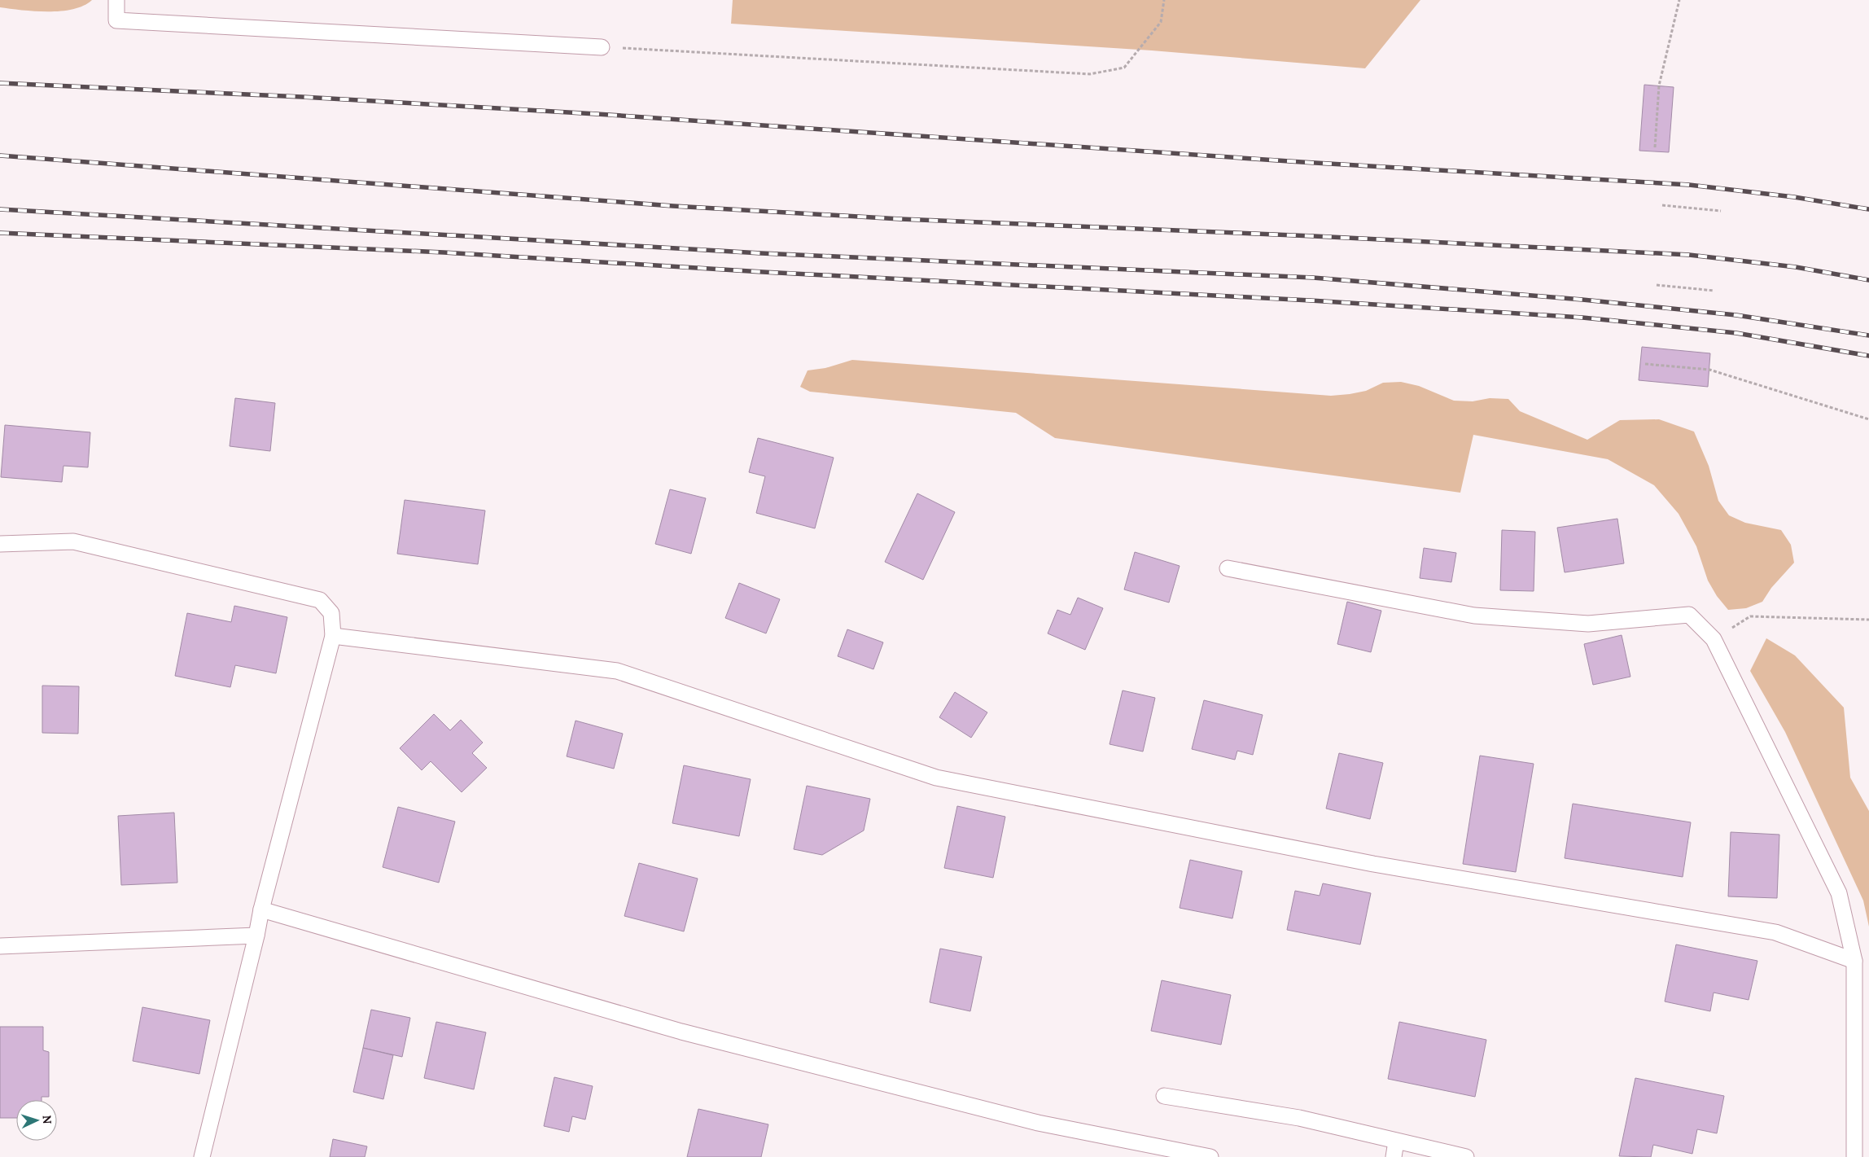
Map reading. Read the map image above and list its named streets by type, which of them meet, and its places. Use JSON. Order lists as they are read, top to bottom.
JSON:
{
  "north": "right"
}
